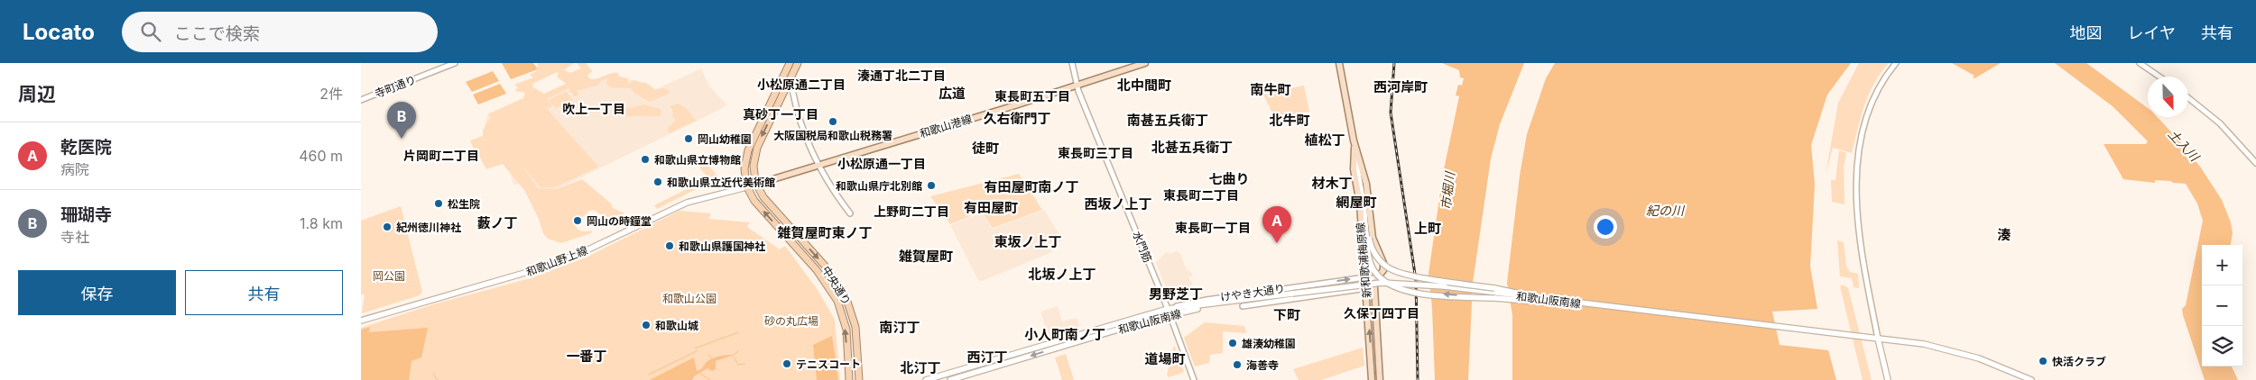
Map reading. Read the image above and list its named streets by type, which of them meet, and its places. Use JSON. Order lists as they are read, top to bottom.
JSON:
{
  "streets": {
    "highway": ["中央通り"],
    "main road": [
      "和歌山港線",
      "新和歌浦梅原線",
      "和歌山野上線",
      "和歌山阪南線"
    ],
    "street": ["寺町通り", "水門筋", "けやき大通り"]
  },
  "crossings": [
    ["和歌山港線", "水門筋"],
    ["和歌山港線", "和歌山野上線"],
    ["和歌山港線", "中央通り"],
    ["水門筋", "けやき大通り"],
    ["水門筋", "和歌山阪南線"],
    ["新和歌浦梅原線", "けやき大通り"],
    ["和歌山野上線", "中央通り"],
    ["けやき大通り", "和歌山阪南線"]
  ],
  "districts": [
    "湊通丁北二丁目",
    "小松原通二丁目",
    "北中間町",
    "西河岸町",
    "南牛町",
    "広道",
    "東長町五丁目",
    "吹上一丁目",
    "真砂丁一丁目",
    "久右衛門丁",
    "南甚五兵衛丁",
    "北牛町",
    "植松丁",
    "北甚五兵衛丁",
    "徒町",
    "東長町三丁目",
    "片岡町二丁目",
    "小松原通一丁目",
    "七曲り",
    "材木丁",
    "有田屋町南ノ丁",
    "東長町二丁目",
    "網屋町",
    "西坂ノ上丁",
    "有田屋町",
    "上野町二丁目",
    "藪ノ丁",
    "東長町一丁目",
    "上町",
    "雑賀屋町東ノ丁",
    "湊",
    "東坂ノ上丁",
    "雑賀屋町",
    "北坂ノ上丁",
    "男野芝丁",
    "久保丁四丁目",
    "下町",
    "南汀丁",
    "小人町南ノ丁",
    "一番丁",
    "西汀丁",
    "道場町",
    "北汀丁"
  ],
  "water": ["土入川", "市堀川", "紀の川"],
  "parks": ["岡公園", "和歌山公園", "砂の丸広場"],
  "places": [
    "大阪国税局和歌山税務署",
    "岡山幼稚園",
    "和歌山県立博物館",
    "和歌山県立近代美術館",
    "和歌山県庁北別館",
    "松生院",
    "岡山の時鐘堂",
    "紀州徳川神社",
    "和歌山県護国神社",
    "和歌山城",
    "雄湊幼稚園",
    "快活クラブ",
    "テニスコート",
    "海善寺"
  ],
  "north": "bottom",
  "page": {
    "header": "Locato",
    "search": "ここで検索",
    "nav": ["地図", "レイヤ", "共有"],
    "heading": ["周辺", "2件"],
    "pins": ["B", "A"],
    "list": [
      {
        "mark": "A",
        "name": "乾医院",
        "note": "病院",
        "value": "460 m"
      },
      {
        "mark": "B",
        "name": "珊瑚寺",
        "note": "寺社",
        "value": "1.8 km"
      }
    ],
    "map_buttons": ["+", "−"],
    "buttons": ["保存", "共有"]
  }
}
